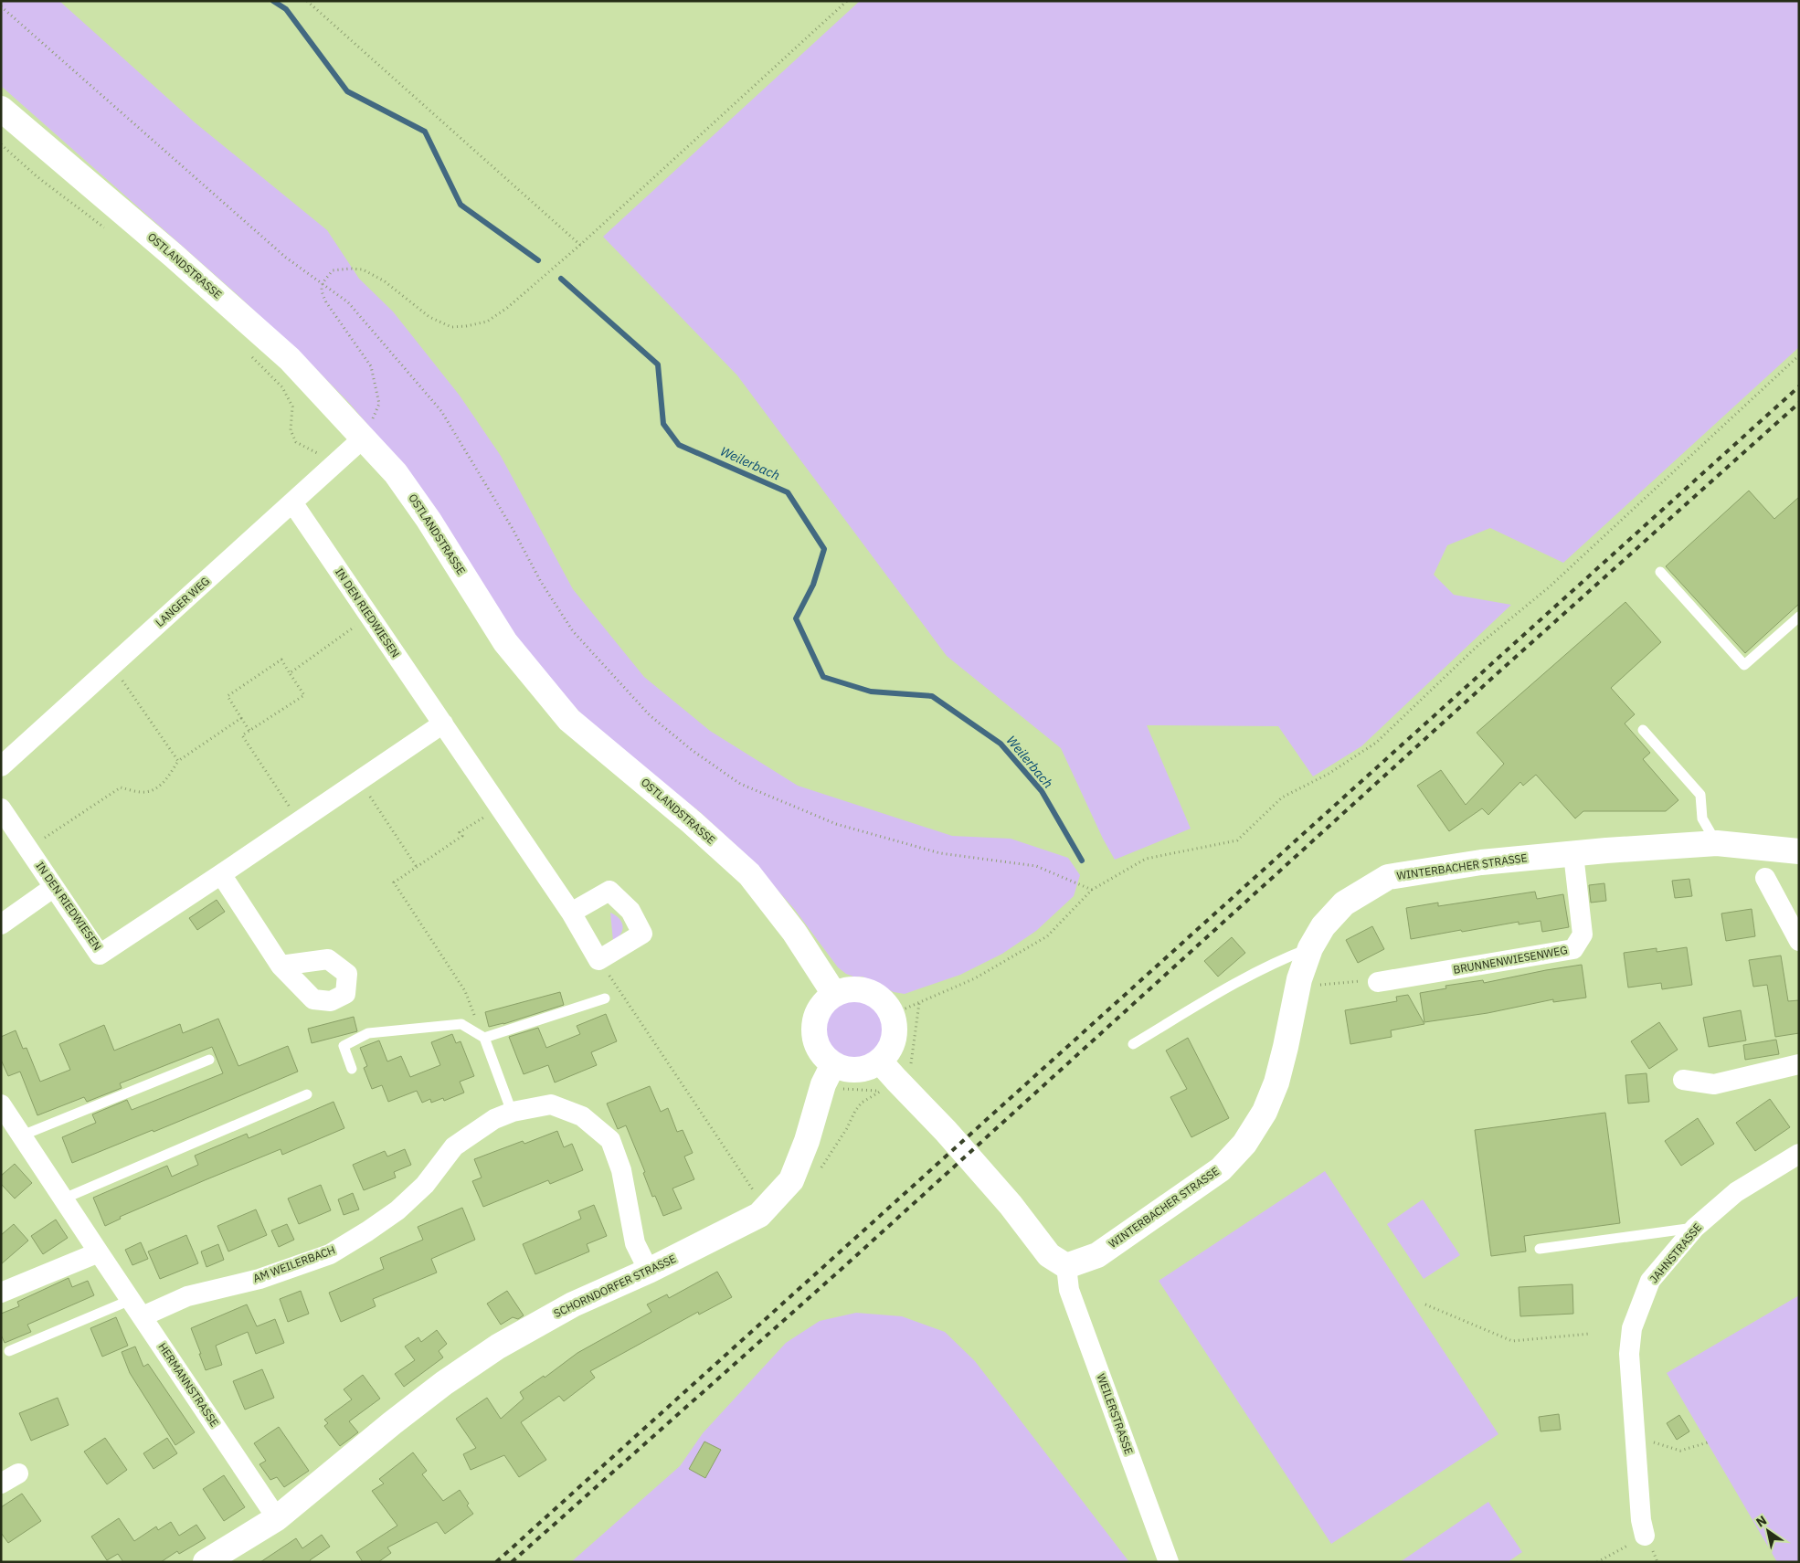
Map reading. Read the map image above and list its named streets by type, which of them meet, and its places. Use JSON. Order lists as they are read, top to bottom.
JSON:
{
  "streets": {
    "street": [
      "OSTLANDSTRASSE",
      "LANGER WEG",
      "IN DEN RIEDWIESEN",
      "WINTERBACHER STRASSE",
      "BRUNNENWIESENWEG",
      "JAHNSTRASSE",
      "AM WEILERBACH",
      "SCHORNDORFER STRASSE",
      "HERMANNSTRASSE",
      "WEILERSTRASSE"
    ]
  },
  "crossings": [
    ["OSTLANDSTRASSE", "LANGER WEG"],
    ["OSTLANDSTRASSE", "SCHORNDORFER STRASSE"],
    ["LANGER WEG", "IN DEN RIEDWIESEN"],
    ["WINTERBACHER STRASSE", "BRUNNENWIESENWEG"],
    ["WINTERBACHER STRASSE", "WEILERSTRASSE"],
    ["AM WEILERBACH", "SCHORNDORFER STRASSE"],
    ["AM WEILERBACH", "HERMANNSTRASSE"],
    ["SCHORNDORFER STRASSE", "HERMANNSTRASSE"]
  ],
  "water": ["Weilerbach"],
  "north": "top left"
}
